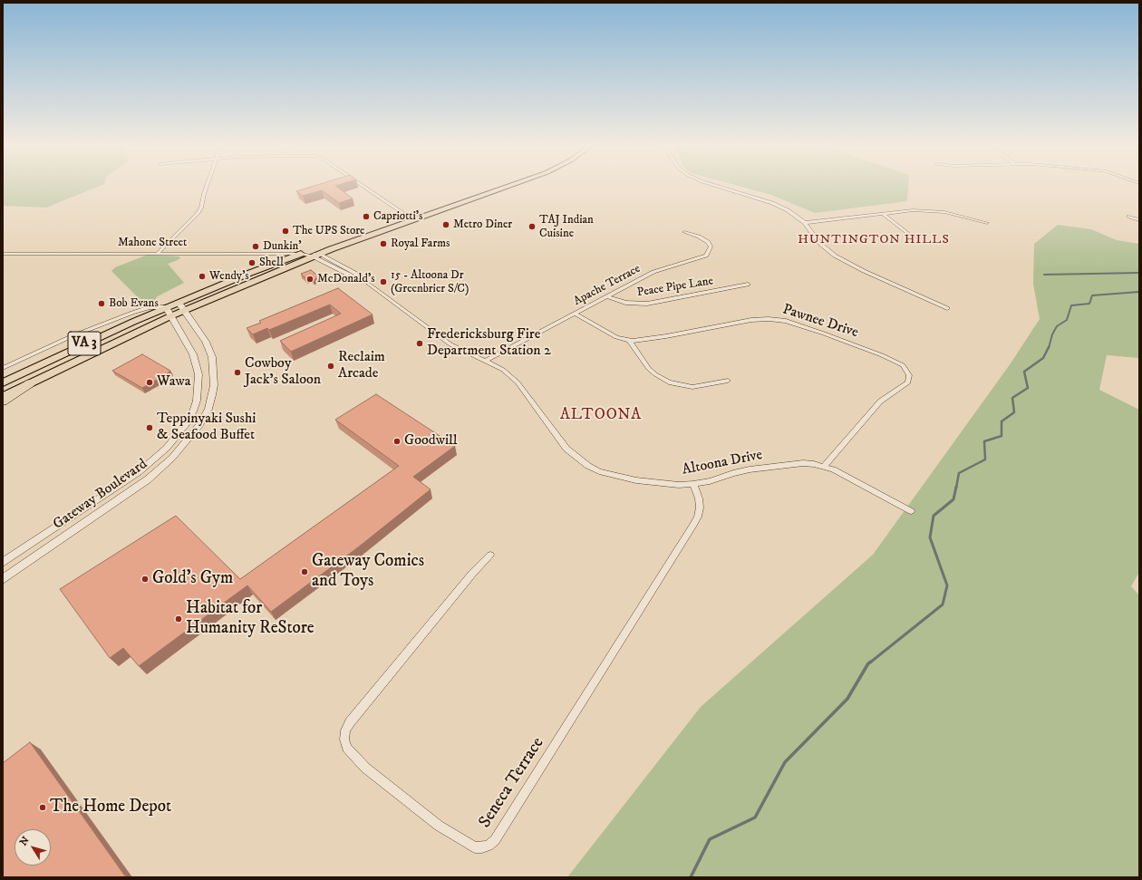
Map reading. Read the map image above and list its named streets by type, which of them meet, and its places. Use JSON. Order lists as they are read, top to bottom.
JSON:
{
  "streets": {
    "highway": ["VA 3"],
    "street": [
      "Mahone Street",
      "Apache Terrace",
      "Peace Pipe Lane",
      "Pawnee Drive",
      "Altoona Drive",
      "Gateway Boulevard",
      "Seneca Terrace"
    ]
  },
  "crossings": [
    ["Mahone Street", "VA 3"],
    ["Mahone Street", "Altoona Drive"],
    ["Apache Terrace", "Peace Pipe Lane"],
    ["Apache Terrace", "Pawnee Drive"],
    ["Apache Terrace", "Altoona Drive"],
    ["Pawnee Drive", "Altoona Drive"],
    ["VA 3", "Altoona Drive"],
    ["VA 3", "Gateway Boulevard"],
    ["Altoona Drive", "Seneca Terrace"]
  ],
  "districts": ["HUNTINGTON HILLS", "ALTOONA"],
  "places": [
    "Capriotti's",
    "Metro Diner",
    "TAJ Indian Cuisine",
    "The UPS Store",
    "Royal Farms",
    "Dunkin'",
    "Shell",
    "Wendy's",
    "McDonald's",
    "15 - Altoona Dr (Greenbrier S/C)",
    "Bob Evans",
    "Fredericksburg Fire Department Station 2",
    "Reclaim Arcade",
    "Cowboy Jack's Saloon",
    "Wawa",
    "Teppinyaki Sushi & Seafood Buffet",
    "Goodwill",
    "Gateway Comics and Toys",
    "Gold's Gym",
    "Habitat for Humanity ReStore",
    "The Home Depot"
  ],
  "north": "top left"
}
